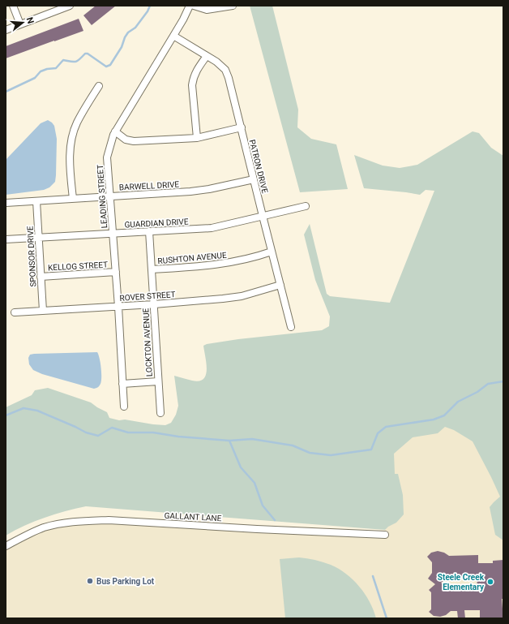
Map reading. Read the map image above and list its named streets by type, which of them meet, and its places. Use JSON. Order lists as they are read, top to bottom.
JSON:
{
  "streets": {
    "street": [
      "PATRON DRIVE",
      "BARWELL DRIVE",
      "LEADING STREET",
      "GUARDIAN DRIVE",
      "SPONSOR DRIVE",
      "RUSHTON AVENUE",
      "KELLOG STREET",
      "ROVER STREET",
      "LOCKTON AVENUE",
      "GALLANT LANE"
    ]
  },
  "crossings": [
    ["PATRON DRIVE", "BARWELL DRIVE"],
    ["PATRON DRIVE", "LEADING STREET"],
    ["PATRON DRIVE", "GUARDIAN DRIVE"],
    ["PATRON DRIVE", "RUSHTON AVENUE"],
    ["PATRON DRIVE", "ROVER STREET"],
    ["BARWELL DRIVE", "LEADING STREET"],
    ["BARWELL DRIVE", "SPONSOR DRIVE"],
    ["LEADING STREET", "GUARDIAN DRIVE"],
    ["LEADING STREET", "KELLOG STREET"],
    ["LEADING STREET", "ROVER STREET"],
    ["GUARDIAN DRIVE", "SPONSOR DRIVE"],
    ["GUARDIAN DRIVE", "LOCKTON AVENUE"],
    ["SPONSOR DRIVE", "KELLOG STREET"],
    ["SPONSOR DRIVE", "ROVER STREET"],
    ["RUSHTON AVENUE", "LOCKTON AVENUE"],
    ["ROVER STREET", "LOCKTON AVENUE"]
  ],
  "places": ["Bus Parking Lot", "Steele Creek Elementary"],
  "north": "right"
}
